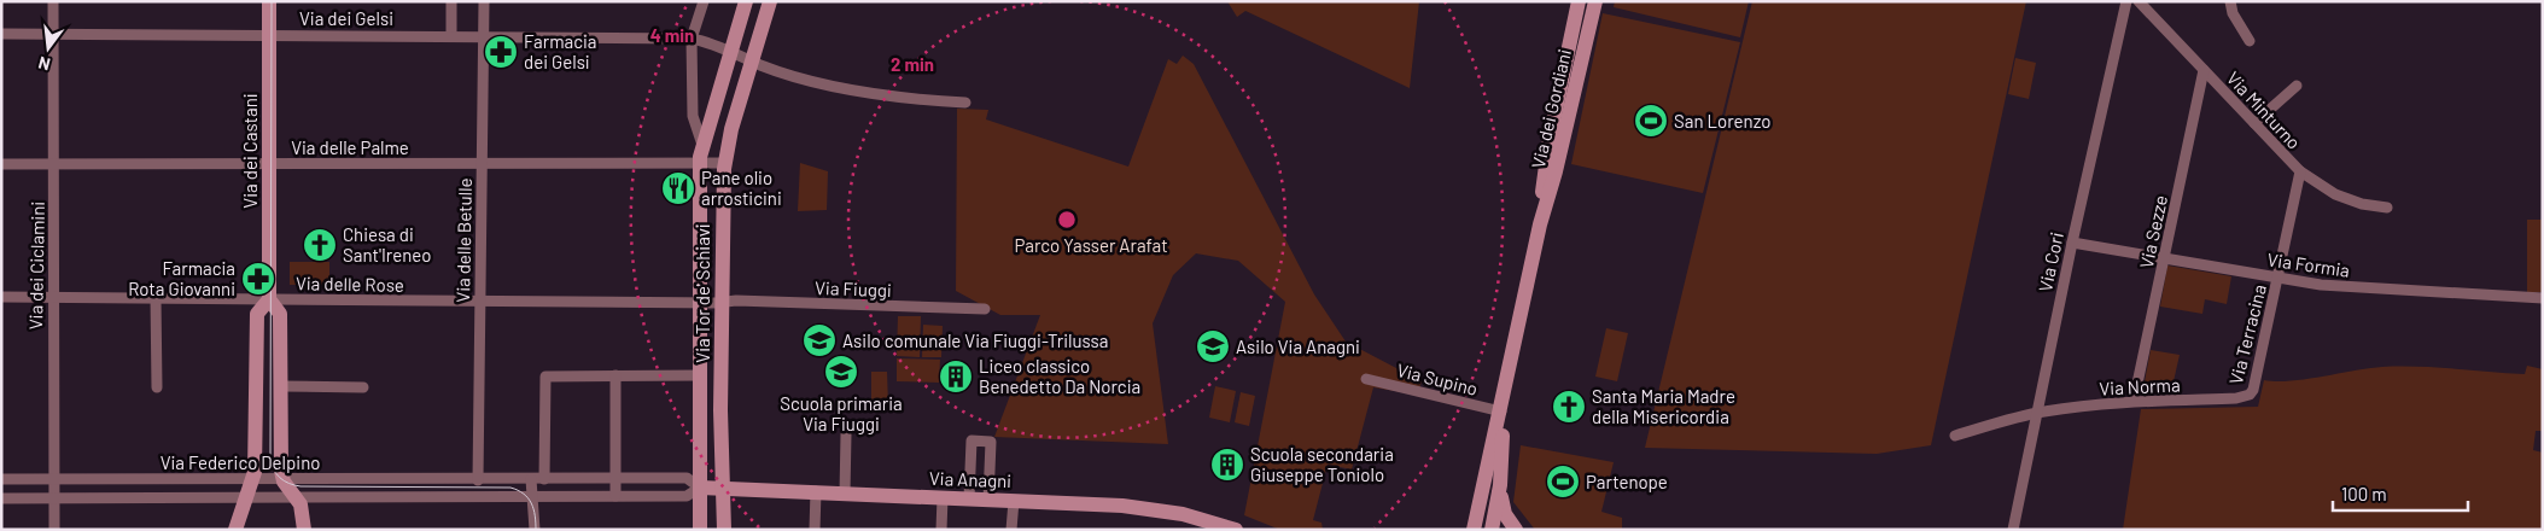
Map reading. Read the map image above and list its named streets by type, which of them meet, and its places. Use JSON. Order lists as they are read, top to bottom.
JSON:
{
  "streets": {
    "street": [
      "Via dei Gelsi",
      "Via dei Gordiani",
      "Via Minturno",
      "Via delle Palme",
      "Via dei Castani",
      "Via Sezze",
      "Via delle Betulle",
      "Via Cori",
      "Via Formia",
      "Via dei Ciclamini",
      "Via delle Rose",
      "Via Fiuggi",
      "Via Tor de' Schiavi",
      "Via Terracina",
      "Via Supino",
      "Via Norma",
      "Via Federico Delpino",
      "Via Anagni"
    ]
  },
  "crossings": [
    ["Via dei Gelsi", "Via dei Castani"],
    ["Via dei Gelsi", "Via delle Betulle"],
    ["Via dei Gelsi", "Via dei Ciclamini"],
    ["Via dei Gelsi", "Via Tor de' Schiavi"],
    ["Via dei Gordiani", "Via Supino"],
    ["Via Minturno", "Via Sezze"],
    ["Via Minturno", "Via Terracina"],
    ["Via delle Palme", "Via dei Castani"],
    ["Via delle Palme", "Via delle Betulle"],
    ["Via delle Palme", "Via dei Ciclamini"],
    ["Via delle Palme", "Via Tor de' Schiavi"],
    ["Via dei Castani", "Via delle Rose"],
    ["Via Sezze", "Via Formia"],
    ["Via Sezze", "Via Norma"],
    ["Via delle Betulle", "Via delle Rose"],
    ["Via delle Betulle", "Via Federico Delpino"],
    ["Via Cori", "Via Formia"],
    ["Via Cori", "Via Norma"],
    ["Via Formia", "Via Terracina"],
    ["Via dei Ciclamini", "Via delle Rose"],
    ["Via dei Ciclamini", "Via Federico Delpino"],
    ["Via delle Rose", "Via Fiuggi"],
    ["Via delle Rose", "Via Tor de' Schiavi"],
    ["Via Fiuggi", "Via Tor de' Schiavi"],
    ["Via Tor de' Schiavi", "Via Anagni"],
    ["Via Terracina", "Via Norma"]
  ],
  "parks": ["Parco Yasser Arafat"],
  "places": {
    "pharmacy": ["Farmacia dei Gelsi", "Farmacia Rota Giovanni"],
    "sports": ["San Lorenzo", "Partenope"],
    "restaurant": ["Pane olio arrosticini"],
    "church": ["Chiesa di Sant'Ireneo", "Santa Maria Madre della Misericordia"],
    "school or university": ["Asilo comunale Via Fiuggi-Trilussa", "Asilo Via Anagni", "Scuola primaria Via Fiuggi"],
    "building": ["Liceo classico Benedetto Da Norcia", "Scuola secondaria Giuseppe Toniolo"]
  },
  "scale_bar": "100 m",
  "north": "bottom",
  "rings": ["4 min", "2 min"]
}
